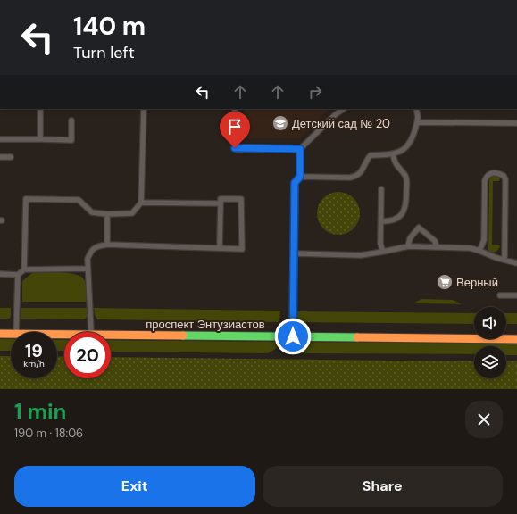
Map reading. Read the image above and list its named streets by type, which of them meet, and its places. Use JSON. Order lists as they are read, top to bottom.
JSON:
{
  "streets": {
    "street": ["проспект Энтузиастов"]
  },
  "places": {
    "school or university": ["Детский сад № 20"],
    "supermarket": ["Верный"]
  },
  "page": {
    "turn": ["140 m", "Turn left"],
    "speed": "19 km/h",
    "limit": "20",
    "heading": ["1 min", "190 m · 18:06"],
    "buttons": ["Exit", "Share"]
  }
}
